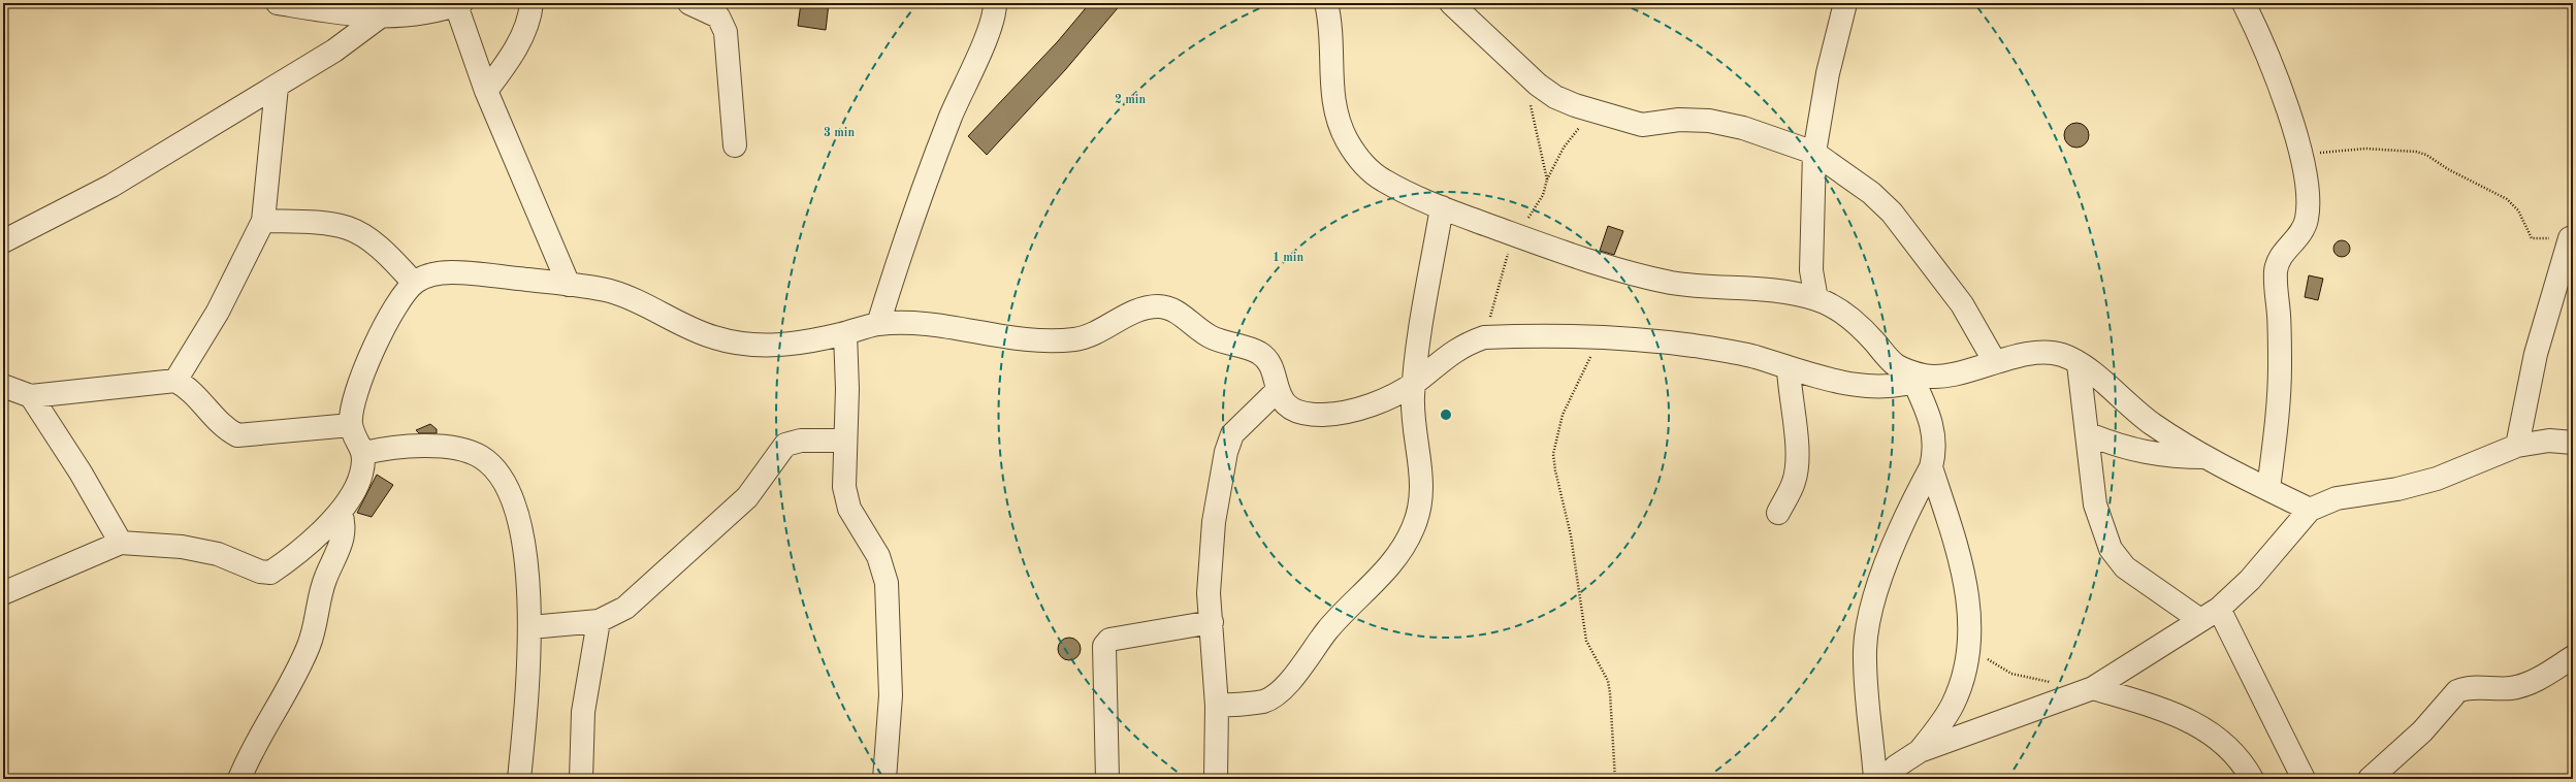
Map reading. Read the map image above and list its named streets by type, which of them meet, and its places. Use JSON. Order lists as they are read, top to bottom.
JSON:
{
  "rings": ["2 min", "3 min", "1 min"]
}
